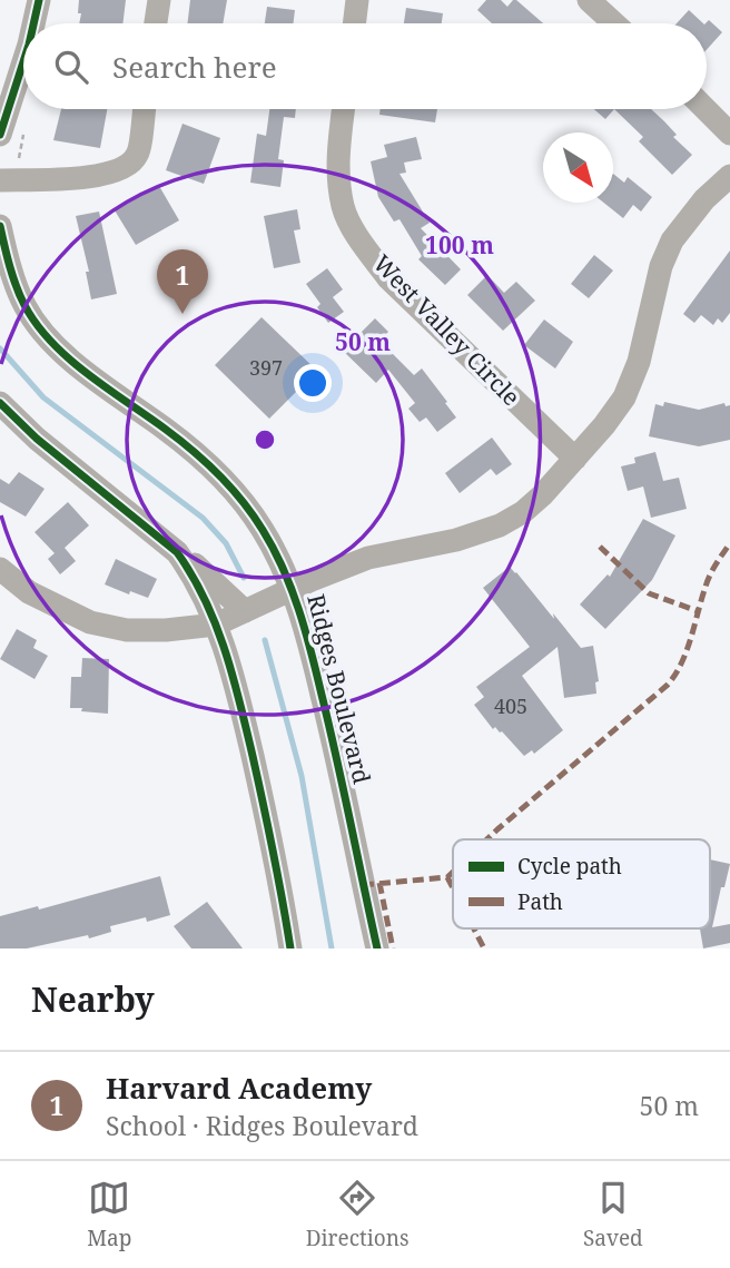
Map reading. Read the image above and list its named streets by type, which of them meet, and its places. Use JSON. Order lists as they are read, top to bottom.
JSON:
{
  "streets": {
    "street": ["West Valley Circle", "Ridges Boulevard"]
  },
  "house_numbers": ["397", "405"],
  "legend": ["Cycle path", "Path"],
  "north": "bottom right",
  "page": {
    "search": "Search here",
    "pins": "1",
    "heading": "Nearby",
    "list": [
      {
        "mark": "1",
        "name": "Harvard Academy",
        "note": "School · Ridges Boulevard",
        "value": "50 m"
      }
    ],
    "nav": ["Map", "Directions", "Saved"]
  },
  "rings": ["100 m", "50 m"]
}
